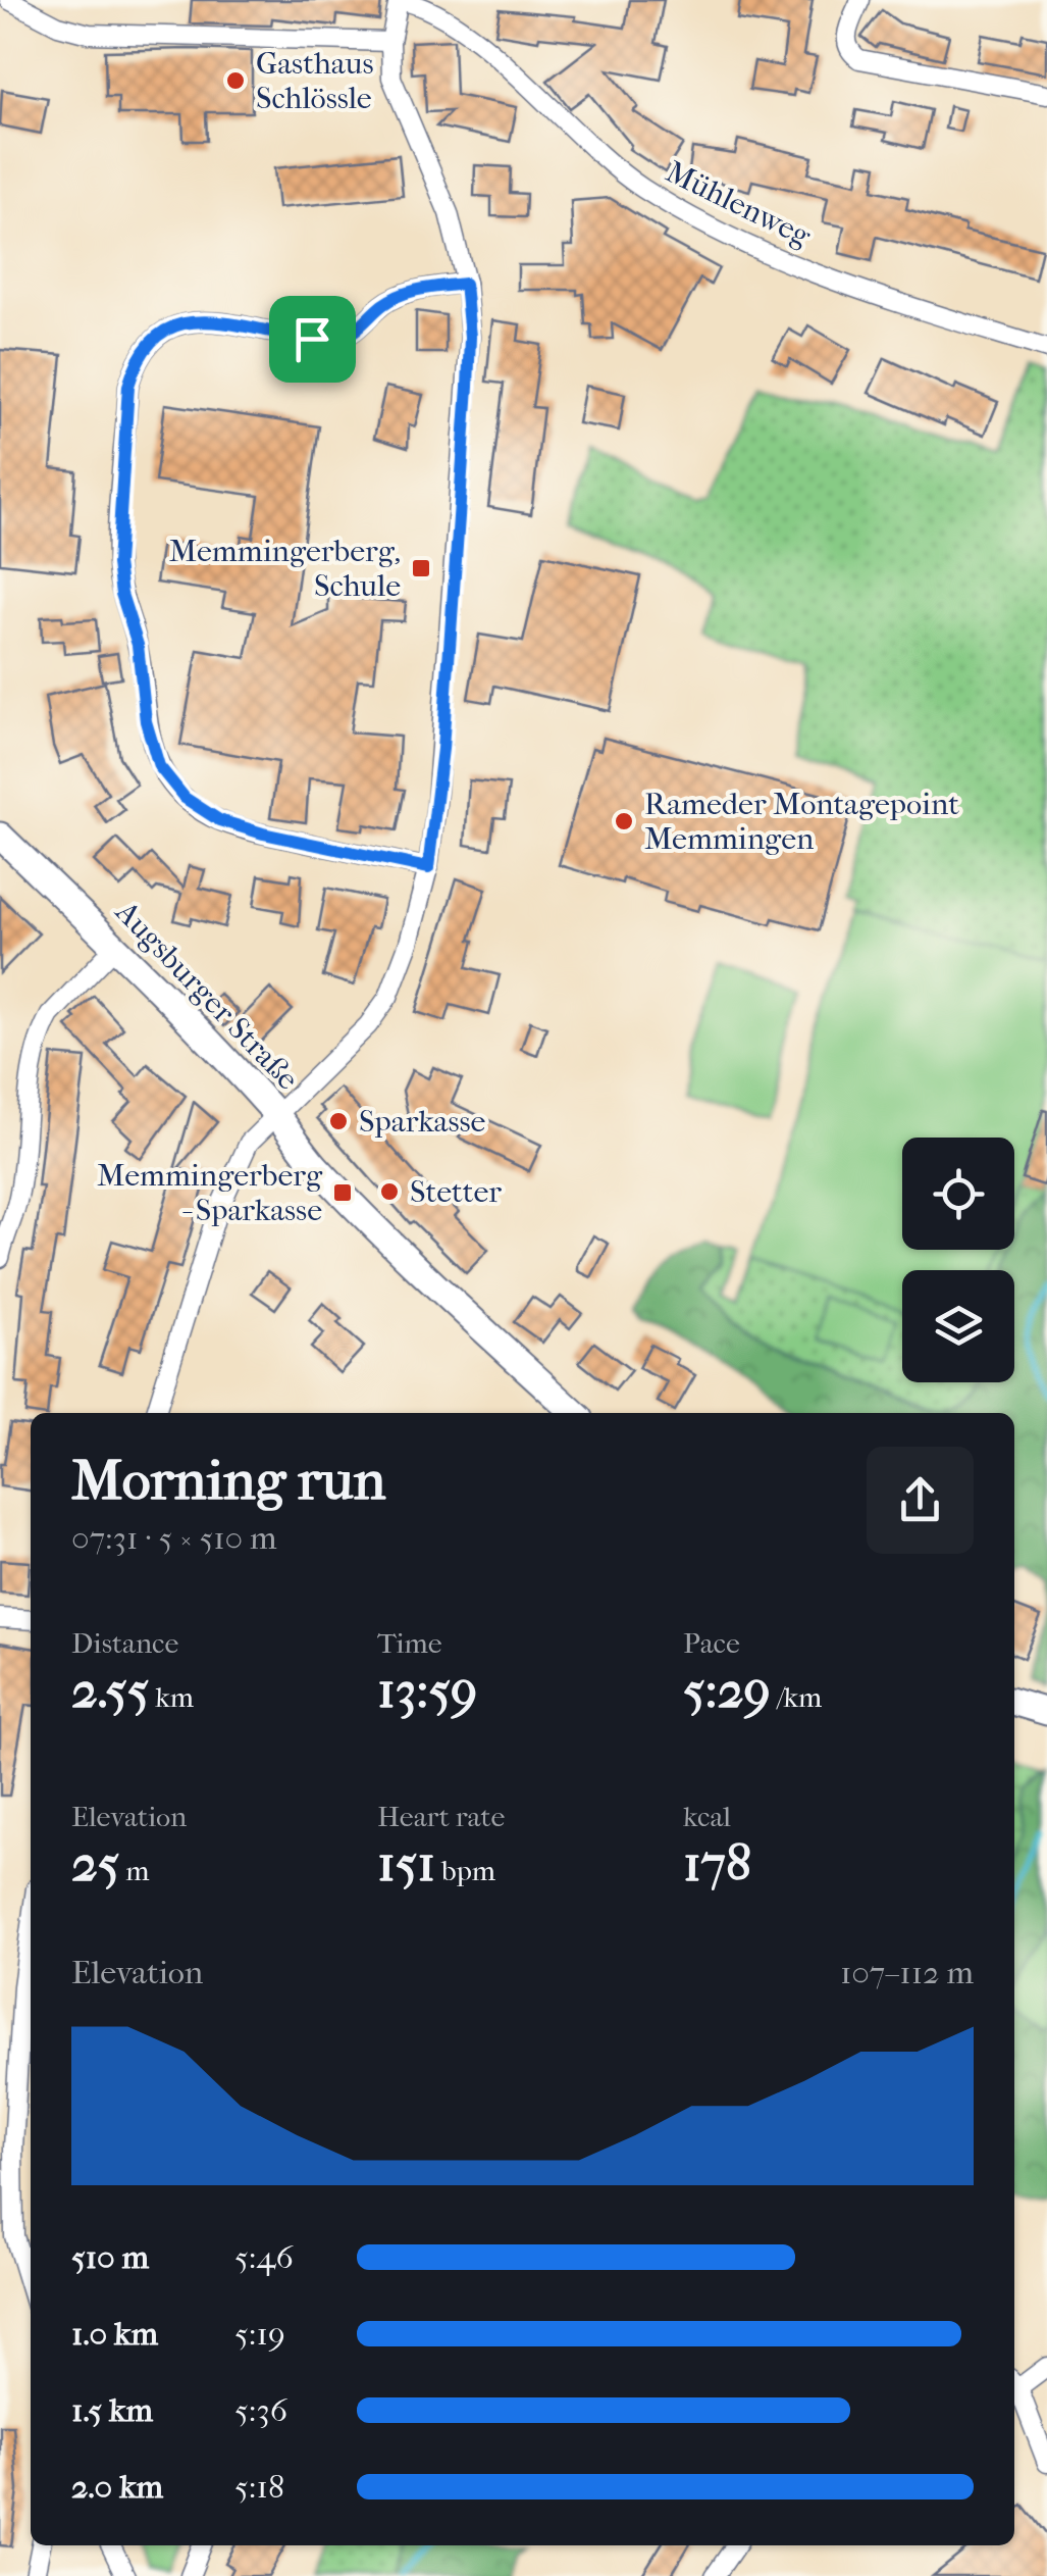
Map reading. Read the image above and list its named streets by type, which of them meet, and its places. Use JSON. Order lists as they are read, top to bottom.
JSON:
{
  "streets": {
    "street": ["Mühlenweg", "Augsburger Straße"]
  },
  "places": {
    "other": [
      "Gasthaus Schlössle",
      "Rameder Montagepoint Memmingen",
      "Sparkasse",
      "Stetter"
    ],
    "transit": ["Memmingerberg, Schule", "Memmingerberg - Sparkasse"]
  },
  "page": {
    "heading": ["Morning run", "07:31 · 5 × 510 m"],
    "stats": [
      ["Distance", "2.55 km"],
      ["Time", "13:59"],
      ["Pace", "5:29 /km"],
      ["Elevation", "25 m"],
      ["Heart rate", "151 bpm"],
      ["kcal", "178"]
    ],
    "chart": ["Elevation", "107–112 m"],
    "list": [
      {
        "name": "510 m",
        "note": "5:46"
      },
      {
        "name": "1.0 km",
        "note": "5:19"
      },
      {
        "name": "1.5 km",
        "note": "5:36"
      },
      {
        "name": "2.0 km",
        "note": "5:18"
      }
    ]
  }
}
